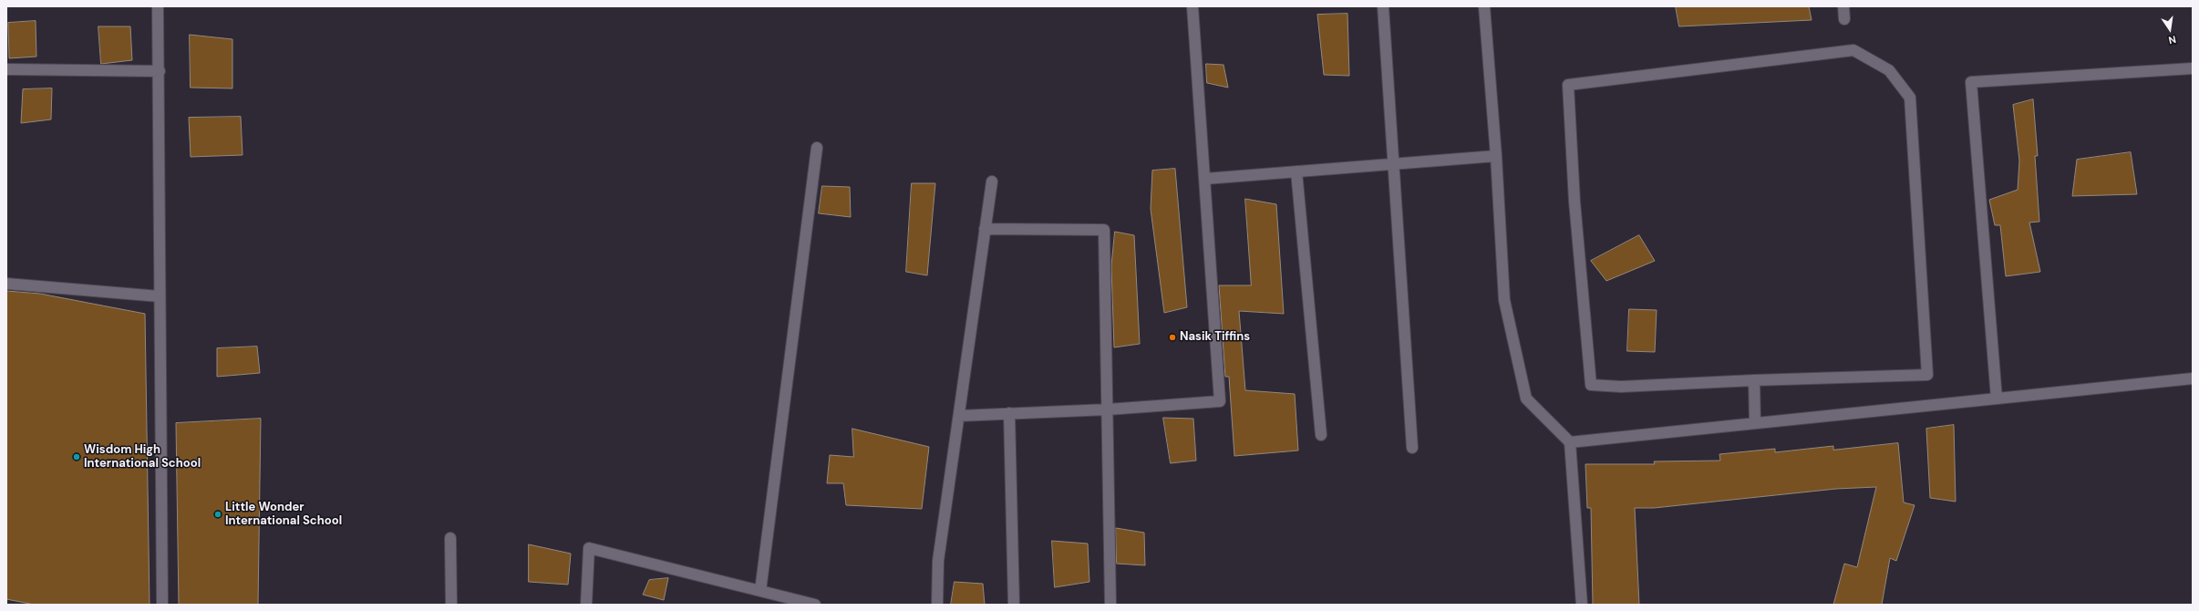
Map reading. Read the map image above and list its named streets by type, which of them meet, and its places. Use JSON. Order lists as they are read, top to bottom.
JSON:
{
  "places": ["Nasik Tiffins", "Wisdom High International School", "Little Wonder International School"],
  "north": "bottom"
}
